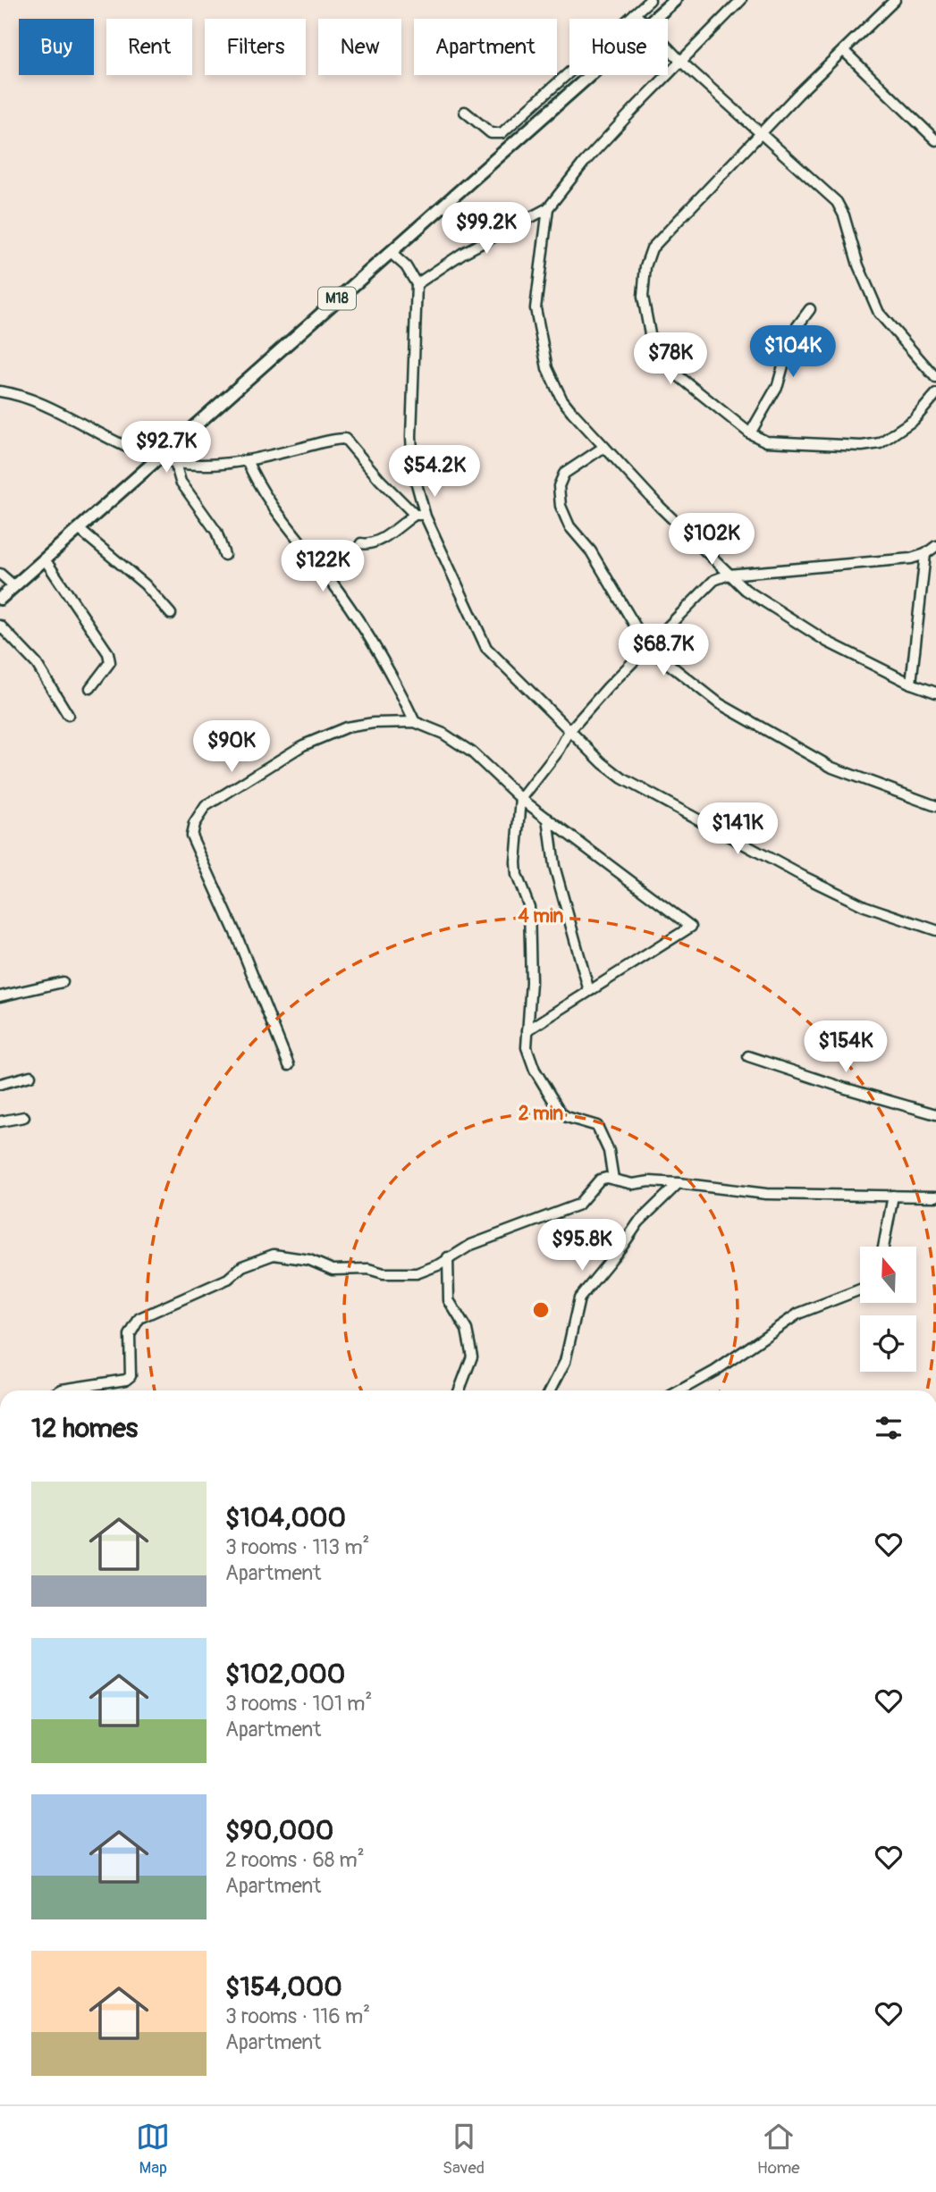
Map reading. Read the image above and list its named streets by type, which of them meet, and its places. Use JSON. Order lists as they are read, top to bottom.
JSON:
{
  "streets": {
    "main road": ["M18"]
  },
  "north": "top",
  "page": {
    "chip": [
      "Buy",
      "Rent",
      "Filters",
      "New",
      "Apartment",
      "House"
    ],
    "price": [
      "$99.2K",
      "$104K",
      "$78K",
      "$92.7K",
      "$54.2K",
      "$102K",
      "$122K",
      "$68.7K",
      "$90K",
      "$141K",
      "$154K",
      "$95.8K"
    ],
    "heading": "12 homes",
    "list": [
      {
        "name": "$104,000",
        "note": "3 rooms · 113 m² · Apartment"
      },
      {
        "name": "$102,000",
        "note": "3 rooms · 101 m² · Apartment"
      },
      {
        "name": "$90,000",
        "note": "2 rooms · 68 m² · Apartment"
      },
      {
        "name": "$154,000",
        "note": "3 rooms · 116 m² · Apartment"
      }
    ],
    "tabs": ["Map", "Saved", "Home"]
  },
  "rings": ["4 min", "2 min"]
}
